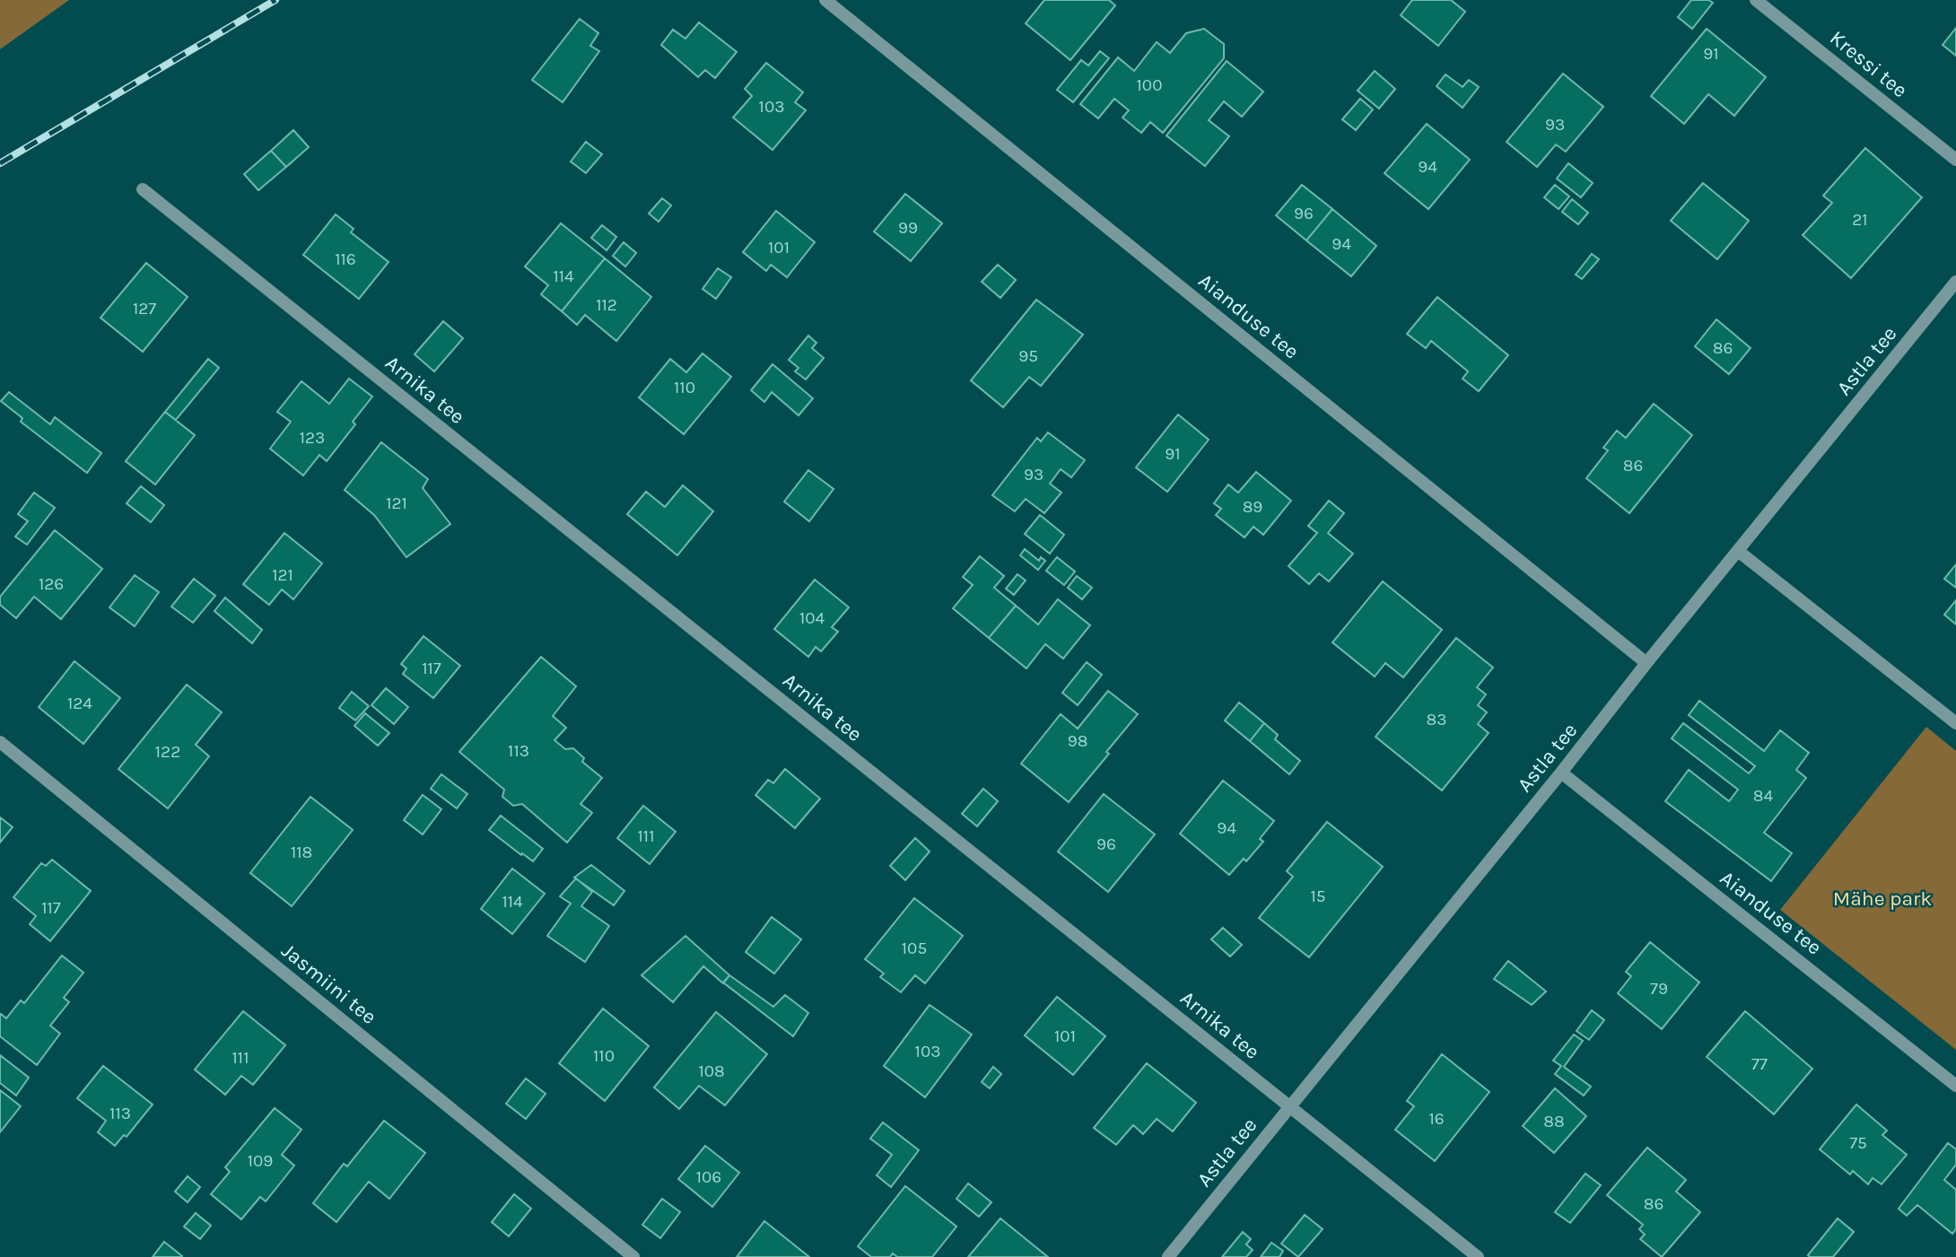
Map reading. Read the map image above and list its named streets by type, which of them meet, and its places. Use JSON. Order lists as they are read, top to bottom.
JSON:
{
  "streets": {
    "street": [
      "Kressi tee",
      "Aianduse tee",
      "Astla tee",
      "Arnika tee",
      "Jasmiini tee"
    ]
  },
  "crossings": [
    ["Aianduse tee", "Astla tee"],
    ["Astla tee", "Arnika tee"]
  ],
  "parks": ["Mähe park"],
  "house_numbers": [
    "91",
    "100",
    "103",
    "93",
    "94",
    "96",
    "21",
    "99",
    "94",
    "101",
    "116",
    "114",
    "112",
    "127",
    "86",
    "95",
    "110",
    "123",
    "91",
    "86",
    "93",
    "121",
    "89",
    "121",
    "126",
    "104",
    "117",
    "124",
    "83",
    "98",
    "113",
    "122",
    "84",
    "94",
    "111",
    "96",
    "118",
    "15",
    "114",
    "117",
    "105",
    "79",
    "101",
    "103",
    "110",
    "111",
    "77",
    "108",
    "113",
    "16",
    "88",
    "75",
    "109",
    "106",
    "86"
  ]
}
